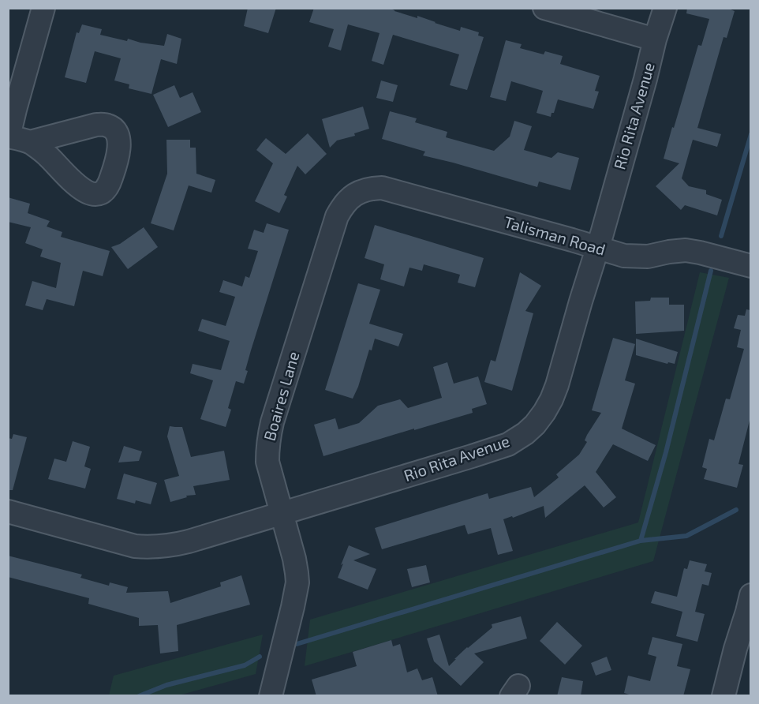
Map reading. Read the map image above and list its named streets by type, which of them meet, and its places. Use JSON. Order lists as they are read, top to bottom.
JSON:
{
  "streets": {
    "street": ["Rio Rita Avenue", "Talisman Road", "Boaires Lane"]
  },
  "crossings": [
    ["Rio Rita Avenue", "Talisman Road"],
    ["Rio Rita Avenue", "Boaires Lane"],
    ["Talisman Road", "Boaires Lane"]
  ]
}
